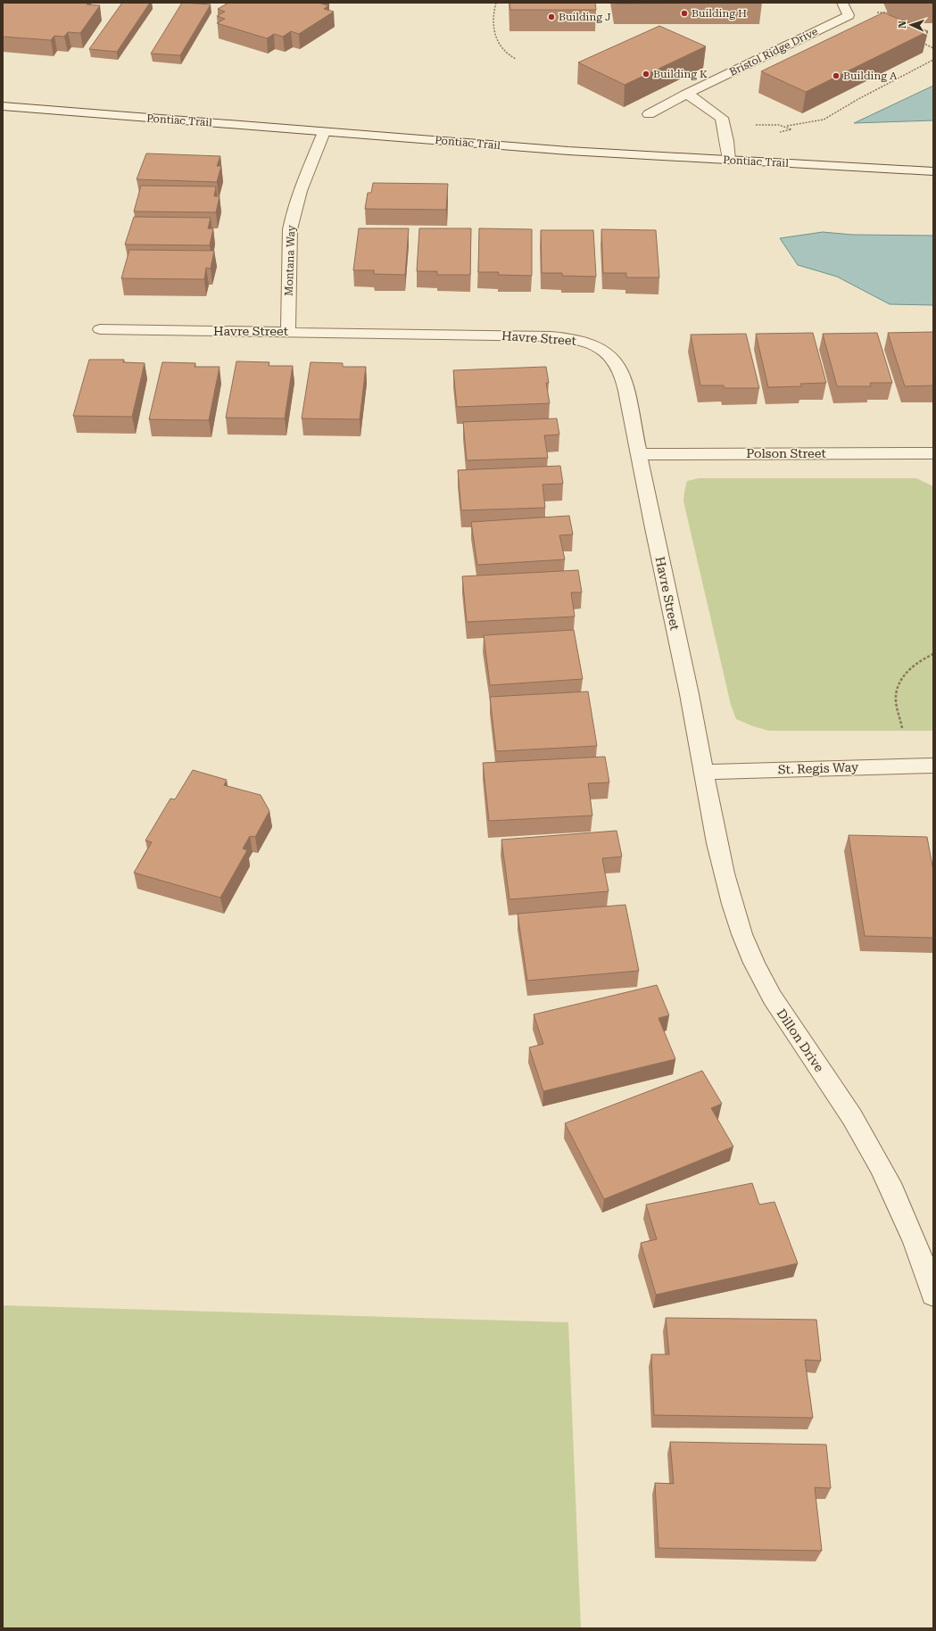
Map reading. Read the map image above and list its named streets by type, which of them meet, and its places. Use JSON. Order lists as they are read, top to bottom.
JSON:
{
  "streets": {
    "street": [
      "Bristol Ridge Drive",
      "Pontiac Trail",
      "Montana Way",
      "Havre Street",
      "Polson Street",
      "St. Regis Way",
      "Dillon Drive"
    ]
  },
  "crossings": [
    ["Pontiac Trail", "Montana Way"],
    ["Montana Way", "Havre Street"],
    ["Havre Street", "Polson Street"],
    ["Havre Street", "St. Regis Way"],
    ["Havre Street", "Dillon Drive"],
    ["St. Regis Way", "Dillon Drive"]
  ],
  "places": [
    "Building H",
    "Building J",
    "Building K",
    "Building A"
  ],
  "north": "left"
}
